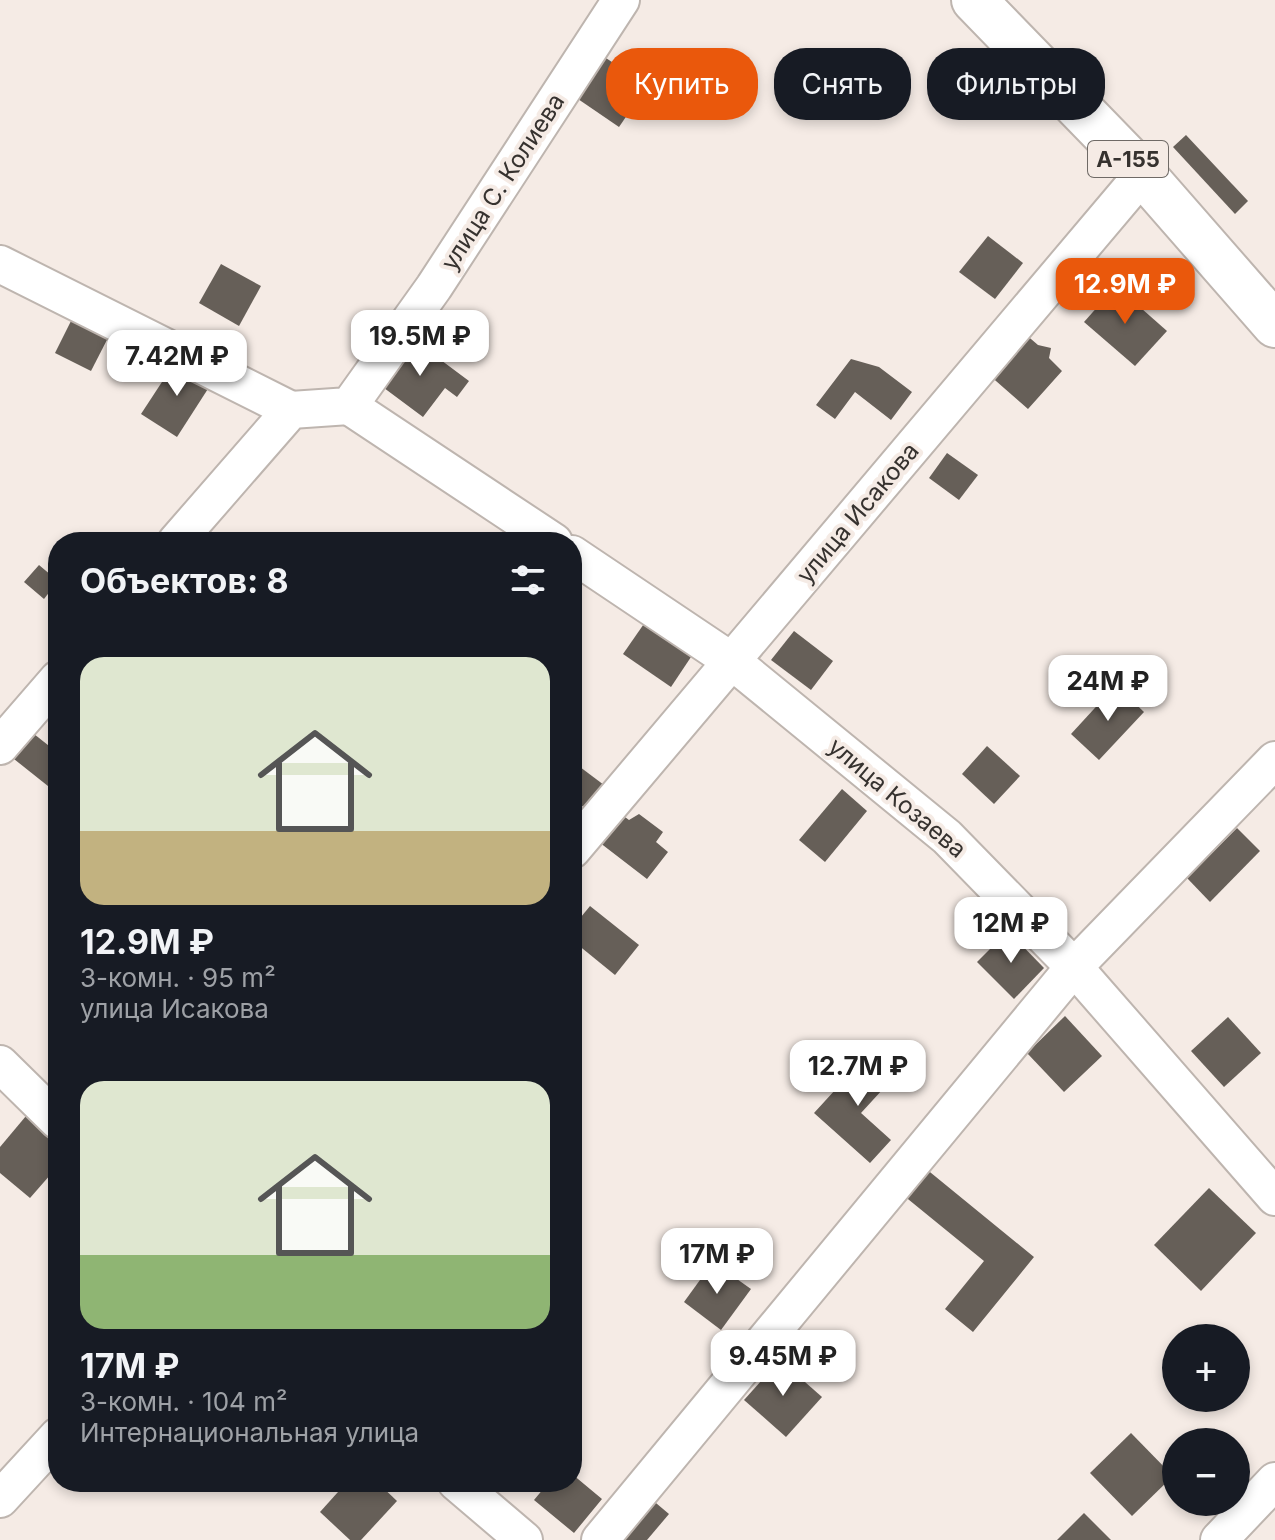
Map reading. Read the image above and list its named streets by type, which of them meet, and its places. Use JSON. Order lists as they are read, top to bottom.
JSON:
{
  "streets": {
    "main road": ["А-155"],
    "street": ["улица С. Колиева", "улица Исакова", "улица Козаева"]
  },
  "crossings": [
    ["А-155", "улица Исакова"],
    ["улица Исакова", "улица Козаева"]
  ],
  "page": {
    "chip": ["Купить", "Снять", "Фильтры"],
    "price": [
      "12.9M ₽",
      "19.5M ₽",
      "7.42M ₽",
      "24M ₽",
      "12M ₽",
      "12.7M ₽",
      "17M ₽",
      "9.45M ₽"
    ],
    "heading": "Объектов: 8",
    "list": [
      {
        "name": "12.9M ₽",
        "note": "3-комн. · 95 m² · улица Исакова"
      },
      {
        "name": "17M ₽",
        "note": "3-комн. · 104 m² · Интернациональная улица"
      }
    ],
    "map_buttons": ["+", "−"]
  }
}
